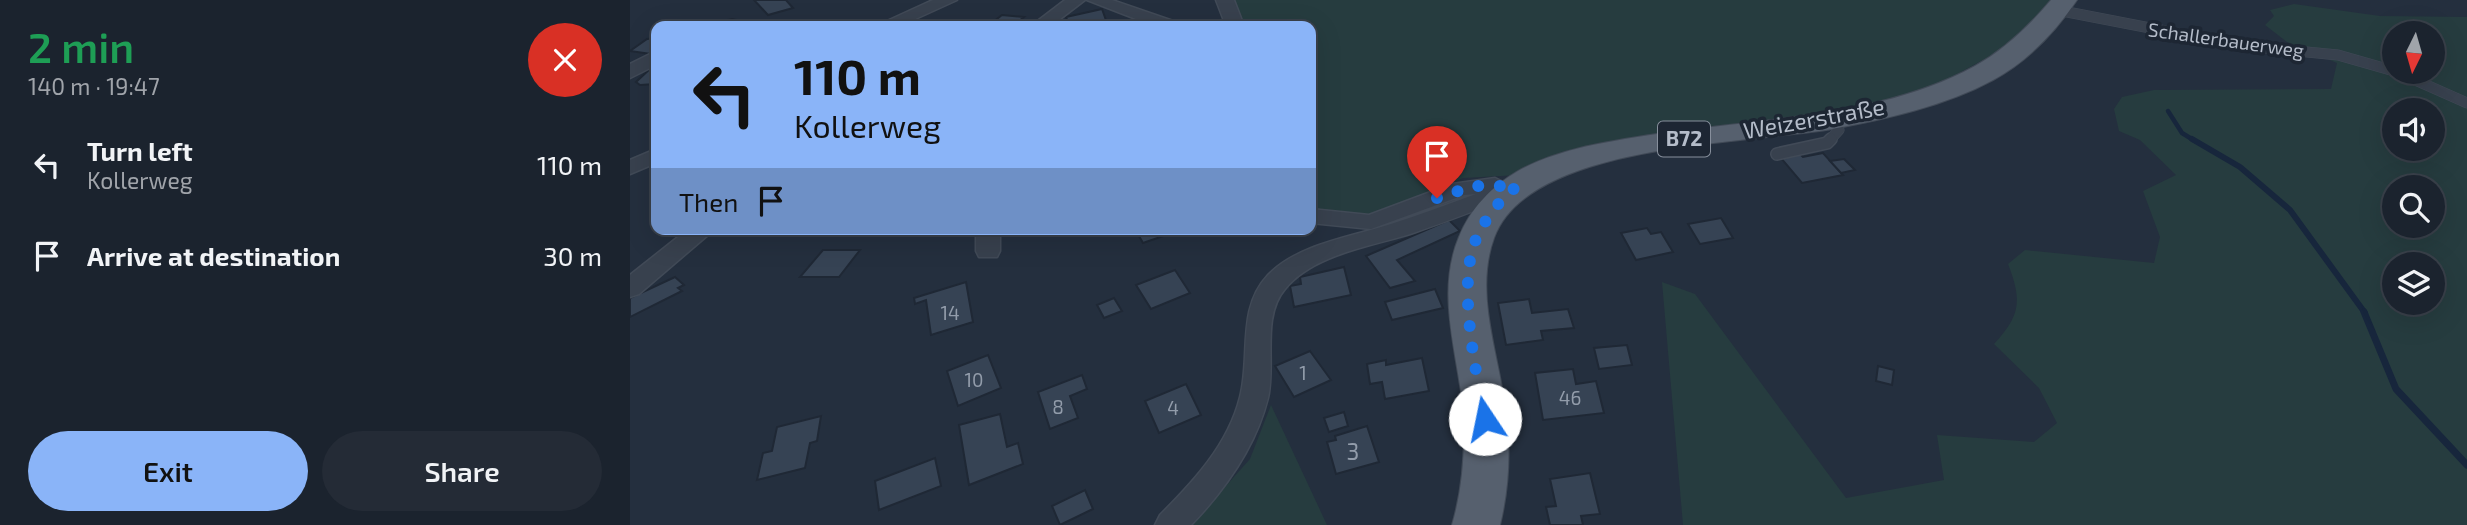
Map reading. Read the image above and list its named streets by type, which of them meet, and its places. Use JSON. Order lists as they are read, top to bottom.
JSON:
{
  "streets": {
    "main road": ["Weizerstraße", "B72"],
    "lane": ["Schallerbauerweg"]
  },
  "crossings": [
    ["Schallerbauerweg", "Weizerstraße"]
  ],
  "house_numbers": [
    "14",
    "1",
    "10",
    "46",
    "8",
    "4",
    "3"
  ],
  "north": "bottom",
  "page": {
    "heading": ["2 min", "140 m · 19:47"],
    "turn": ["110 m", "Kollerweg"],
    "list": [
      {
        "name": "Turn left",
        "note": "Kollerweg",
        "value": "110 m"
      },
      {
        "name": "Arrive at destination",
        "value": "30 m"
      }
    ],
    "then": "Then",
    "buttons": ["Exit", "Share"]
  }
}
